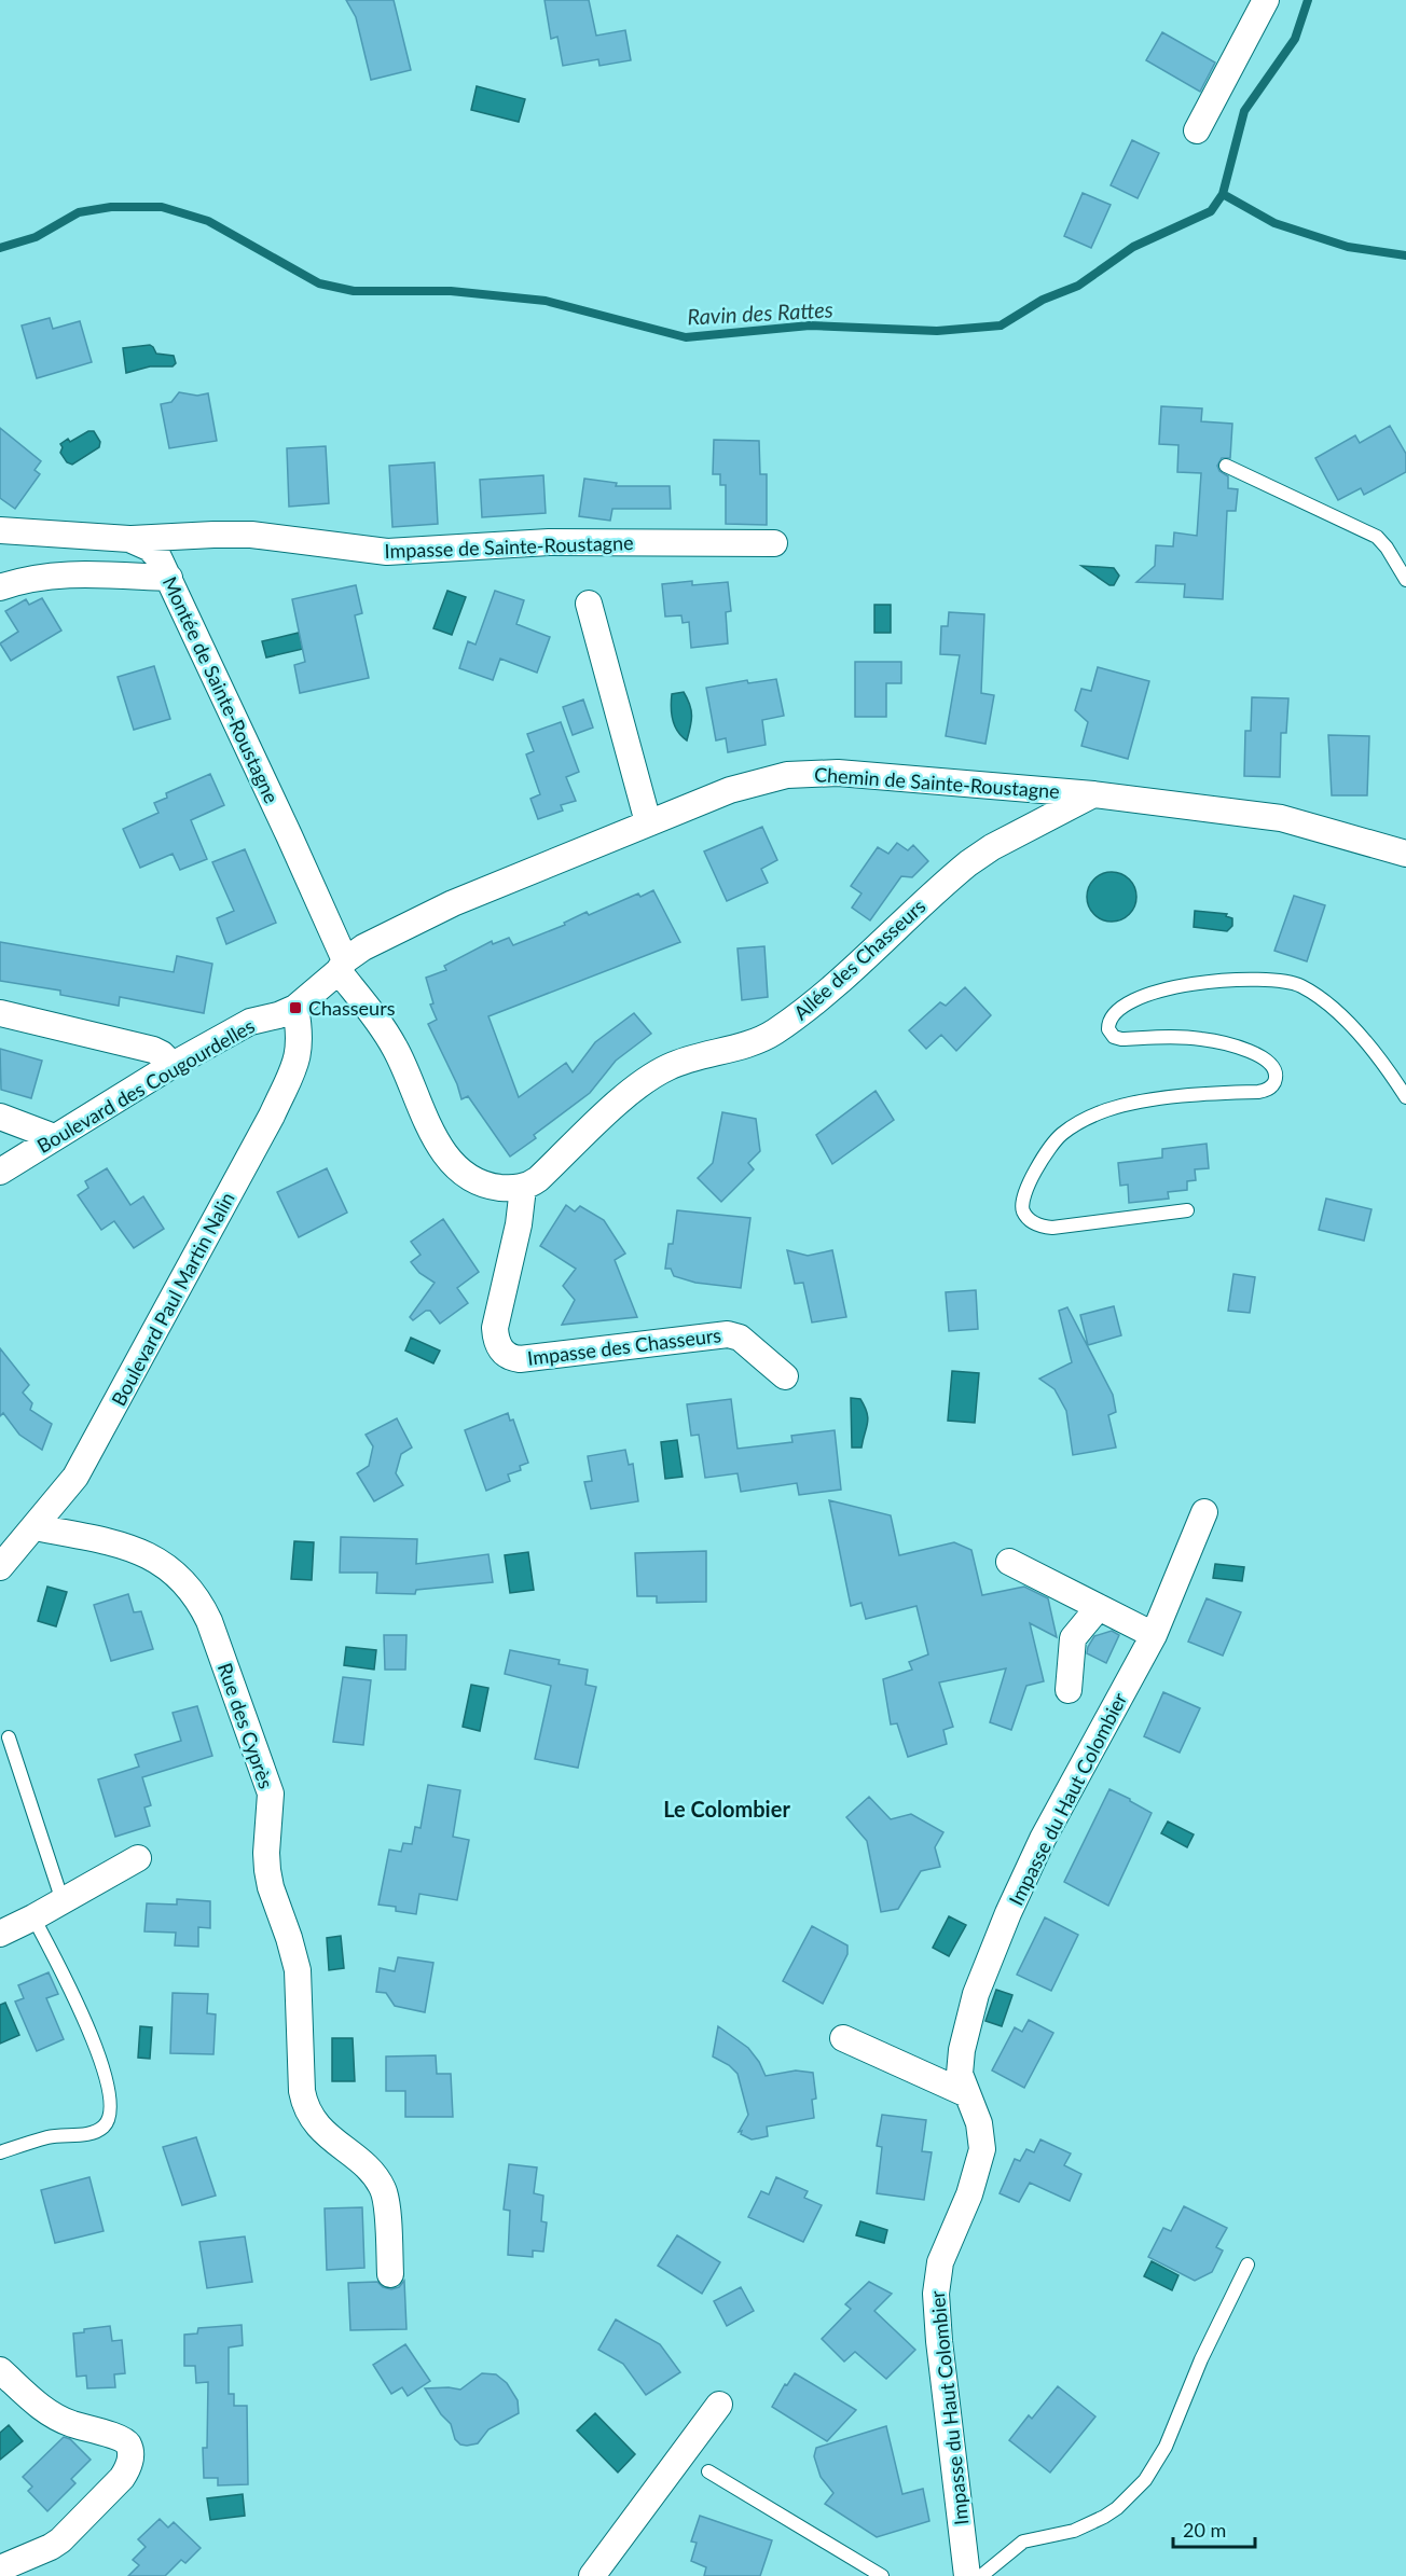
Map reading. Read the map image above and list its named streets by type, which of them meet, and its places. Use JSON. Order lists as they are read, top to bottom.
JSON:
{
  "streets": {
    "street": [
      "Impasse de Sainte-Roustagne",
      "Montée de Sainte-Roustagne",
      "Chemin de Sainte-Roustagne",
      "Allée des Chasseurs",
      "Boulevard des Cougourdelles",
      "Boulevard Paul Martin Nalin",
      "Impasse des Chasseurs",
      "Rue des Cyprès",
      "Impasse du Haut Colombier"
    ]
  },
  "crossings": [
    ["Impasse de Sainte-Roustagne", "Montée de Sainte-Roustagne"],
    ["Montée de Sainte-Roustagne", "Chemin de Sainte-Roustagne"],
    ["Chemin de Sainte-Roustagne", "Allée des Chasseurs"],
    ["Chemin de Sainte-Roustagne", "Boulevard des Cougourdelles"],
    ["Chemin de Sainte-Roustagne", "Boulevard Paul Martin Nalin"],
    ["Allée des Chasseurs", "Impasse des Chasseurs"],
    ["Boulevard des Cougourdelles", "Boulevard Paul Martin Nalin"],
    ["Boulevard Paul Martin Nalin", "Rue des Cyprès"]
  ],
  "districts": ["Le Colombier"],
  "water": ["Ravin des Rattes"],
  "places": {
    "transit": ["Chasseurs"]
  },
  "scale_bar": "20 m"
}
